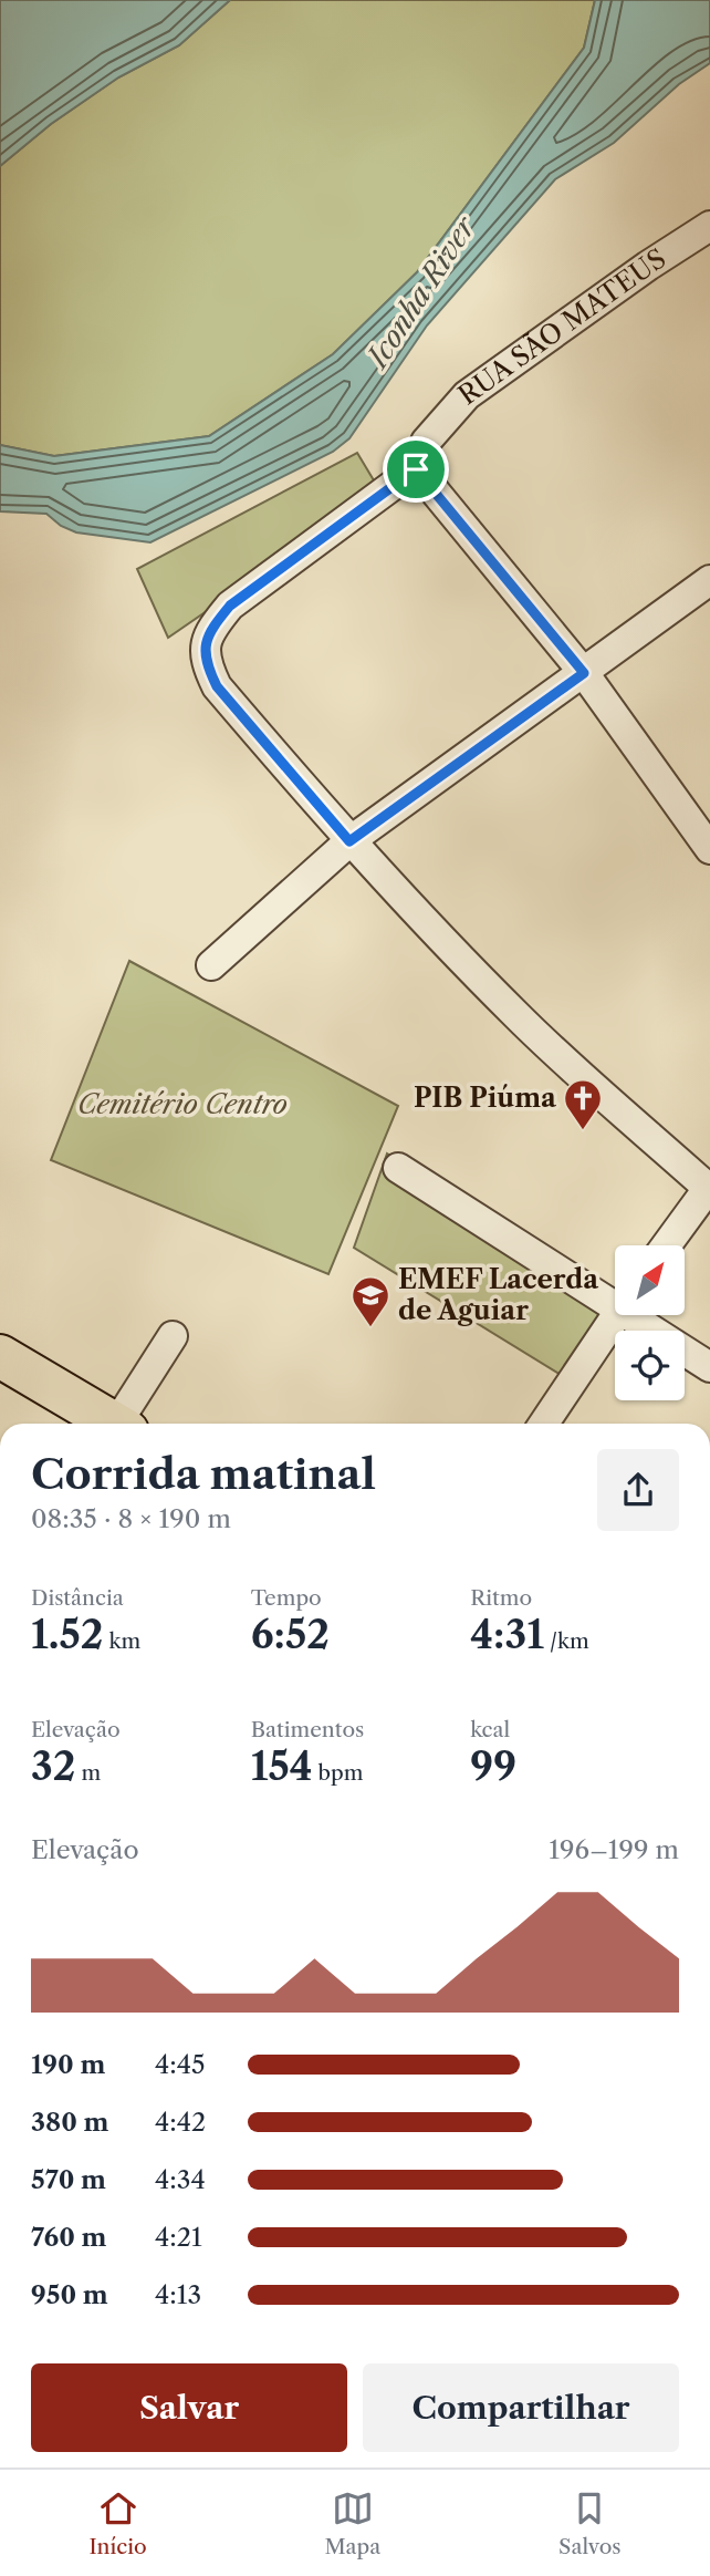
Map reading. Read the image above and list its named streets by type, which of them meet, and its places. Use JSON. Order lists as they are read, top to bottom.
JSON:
{
  "streets": {
    "street": ["RUA SÃO MATEUS"]
  },
  "water": ["Iconha River"],
  "parks": ["Cemitério Centro"],
  "places": {
    "church": ["PIB Piúma"],
    "school or university": ["EMEF Lacerda de Aguiar"]
  },
  "north": "top right",
  "page": {
    "heading": ["Corrida matinal", "08:35 · 8 × 190 m"],
    "stats": [
      ["Distância", "1.52 km"],
      ["Tempo", "6:52"],
      ["Ritmo", "4:31 /km"],
      ["Elevação", "32 m"],
      ["Batimentos", "154 bpm"],
      ["kcal", "99"]
    ],
    "chart": ["Elevação", "196–199 m"],
    "list": [
      {
        "name": "190 m",
        "note": "4:45"
      },
      {
        "name": "380 m",
        "note": "4:42"
      },
      {
        "name": "570 m",
        "note": "4:34"
      },
      {
        "name": "760 m",
        "note": "4:21"
      },
      {
        "name": "950 m",
        "note": "4:13"
      }
    ],
    "buttons": ["Salvar", "Compartilhar"],
    "tabs": ["Início", "Mapa", "Salvos"]
  }
}
